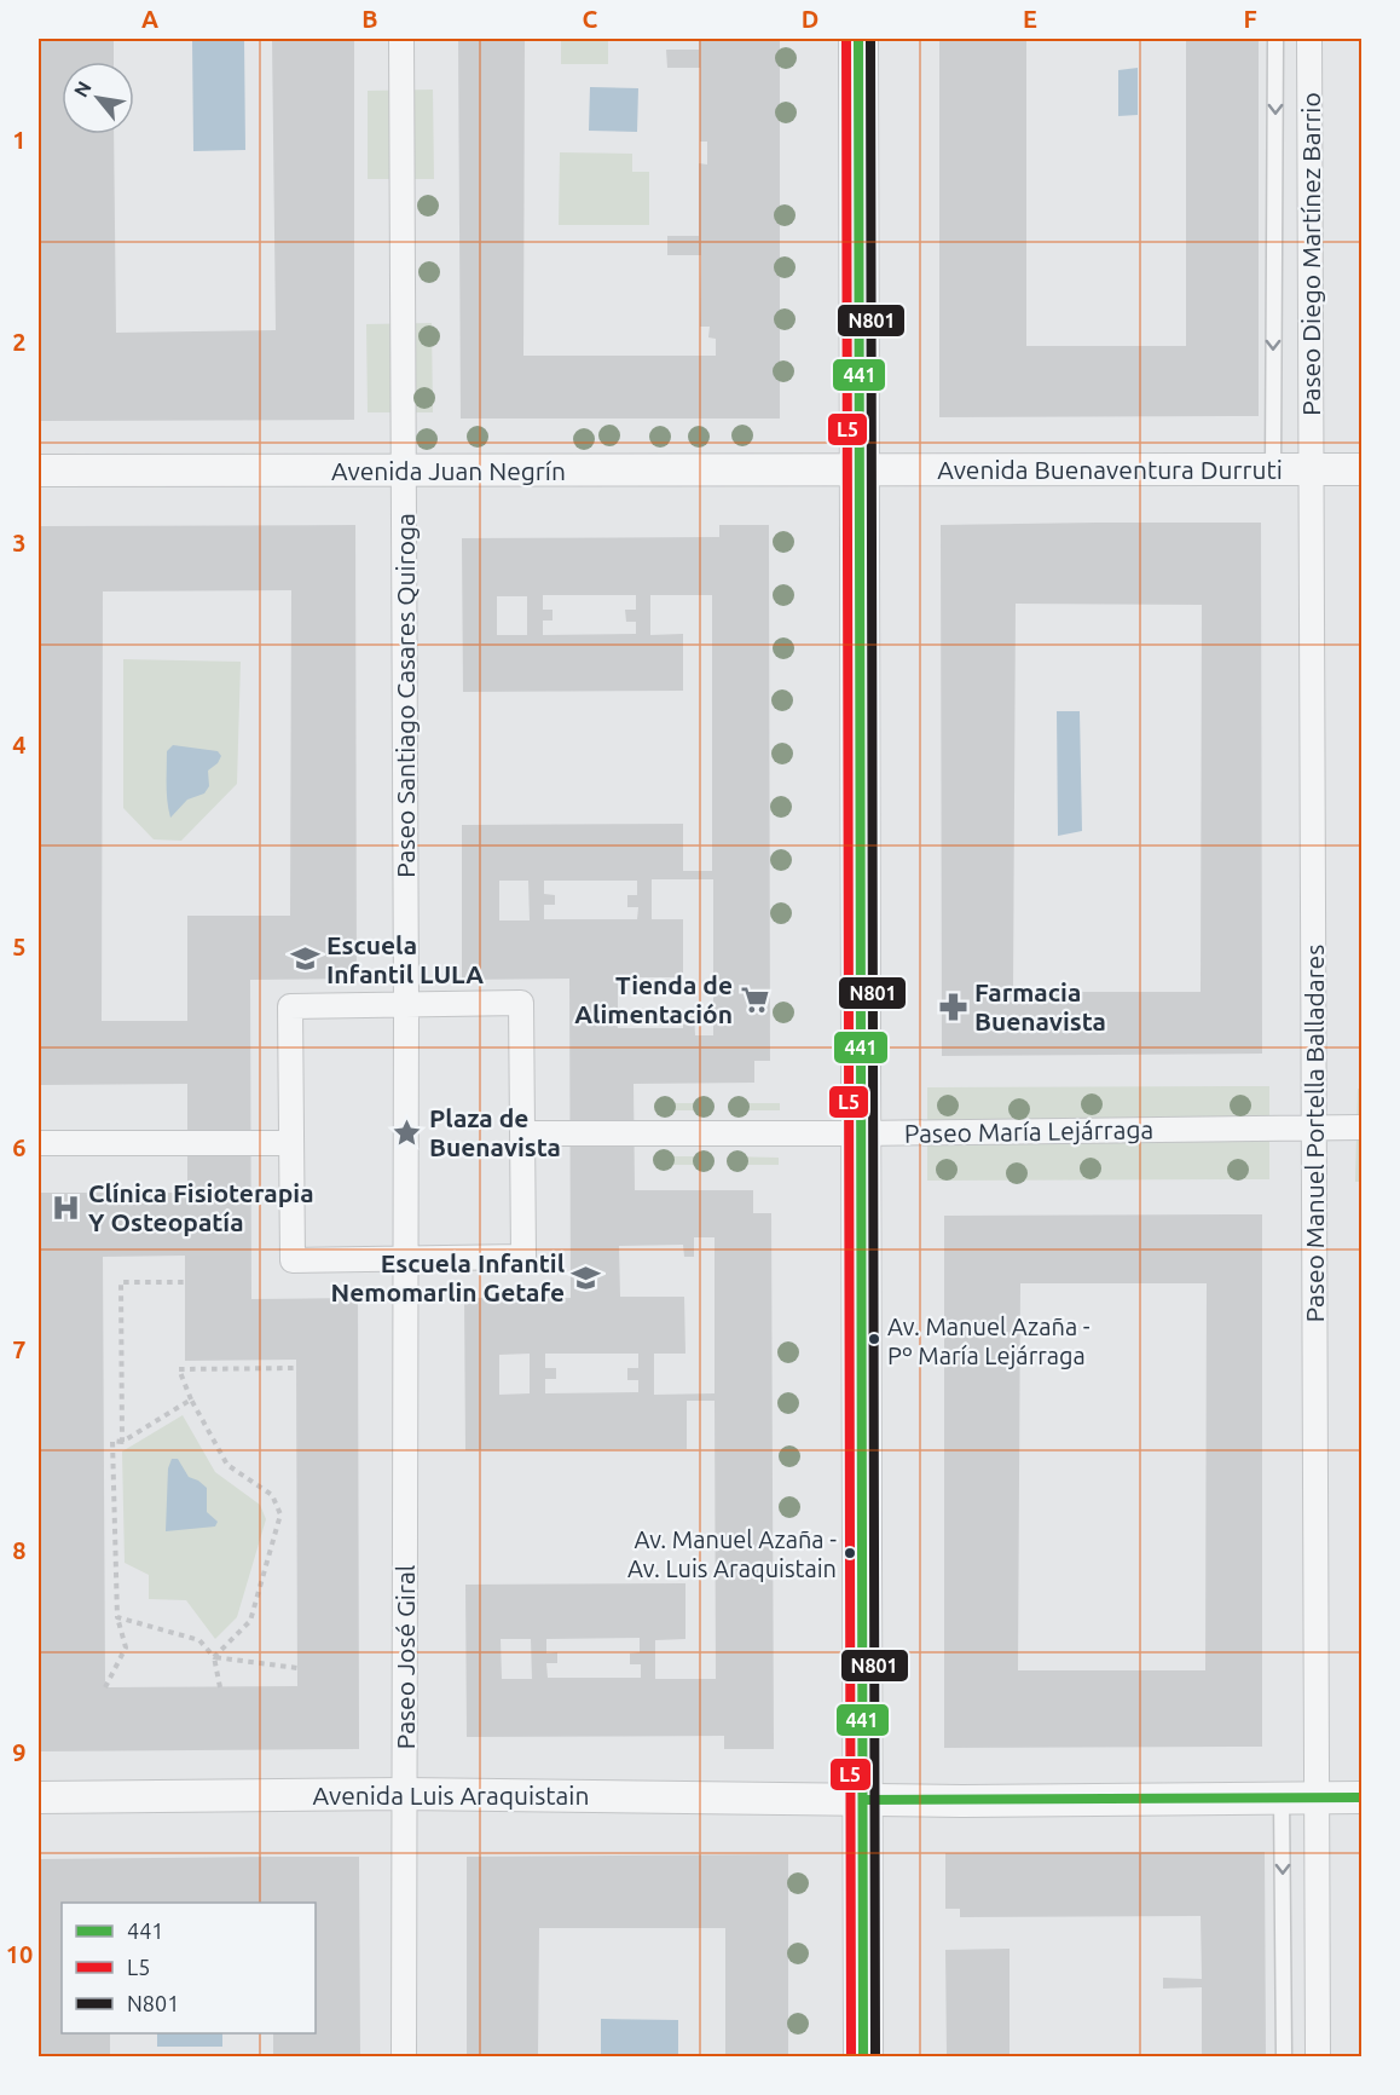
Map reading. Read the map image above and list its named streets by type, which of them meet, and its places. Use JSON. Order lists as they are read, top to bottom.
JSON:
{
  "streets": {
    "street": [
      "Paseo Diego Martínez Barrio",
      "Avenida Buenaventura Durruti",
      "Avenida Juan Negrín",
      "Paseo Santiago Casares Quiroga",
      "Paseo María Lejárraga",
      "Paseo Manuel Portella Balladares",
      "Paseo José Giral",
      "Avenida Luis Araquistain"
    ]
  },
  "crossings": [
    ["Paseo Diego Martínez Barrio", "Avenida Buenaventura Durruti"],
    ["Paseo Diego Martínez Barrio", "Paseo Manuel Portella Balladares"],
    ["Avenida Buenaventura Durruti", "Avenida Juan Negrín"],
    ["Avenida Buenaventura Durruti", "Paseo Manuel Portella Balladares"],
    ["Avenida Juan Negrín", "Paseo Santiago Casares Quiroga"],
    ["Paseo Santiago Casares Quiroga", "Paseo José Giral"],
    ["Paseo María Lejárraga", "Paseo Manuel Portella Balladares"],
    ["Paseo Manuel Portella Balladares", "Avenida Luis Araquistain"],
    ["Paseo José Giral", "Avenida Luis Araquistain"]
  ],
  "places": {
    "school or university": ["Escuela Infantil LULA", "Escuela Infantil Nemomarlin Getafe"],
    "supermarket": ["Tienda de Alimentación"],
    "pharmacy": ["Farmacia Buenavista"],
    "place": ["Plaza de Buenavista"],
    "hospital": ["Clínica Fisioterapia Y Osteopatía"],
    "other": ["Av. Manuel Azaña - Pº María Lejárraga", "Av. Manuel Azaña - Av. Luis Araquistain"]
  },
  "lines": ["transit line 441", "transit line L5", "transit line N801"],
  "legend": ["441", "L5", "N801"],
  "north": "top left",
  "grid": {
    "columns": [
      "A",
      "B",
      "C",
      "D",
      "E",
      "F"
    ],
    "rows": [
      "1",
      "2",
      "3",
      "4",
      "5",
      "6",
      "7",
      "8",
      "9",
      "10"
    ]
  }
}
